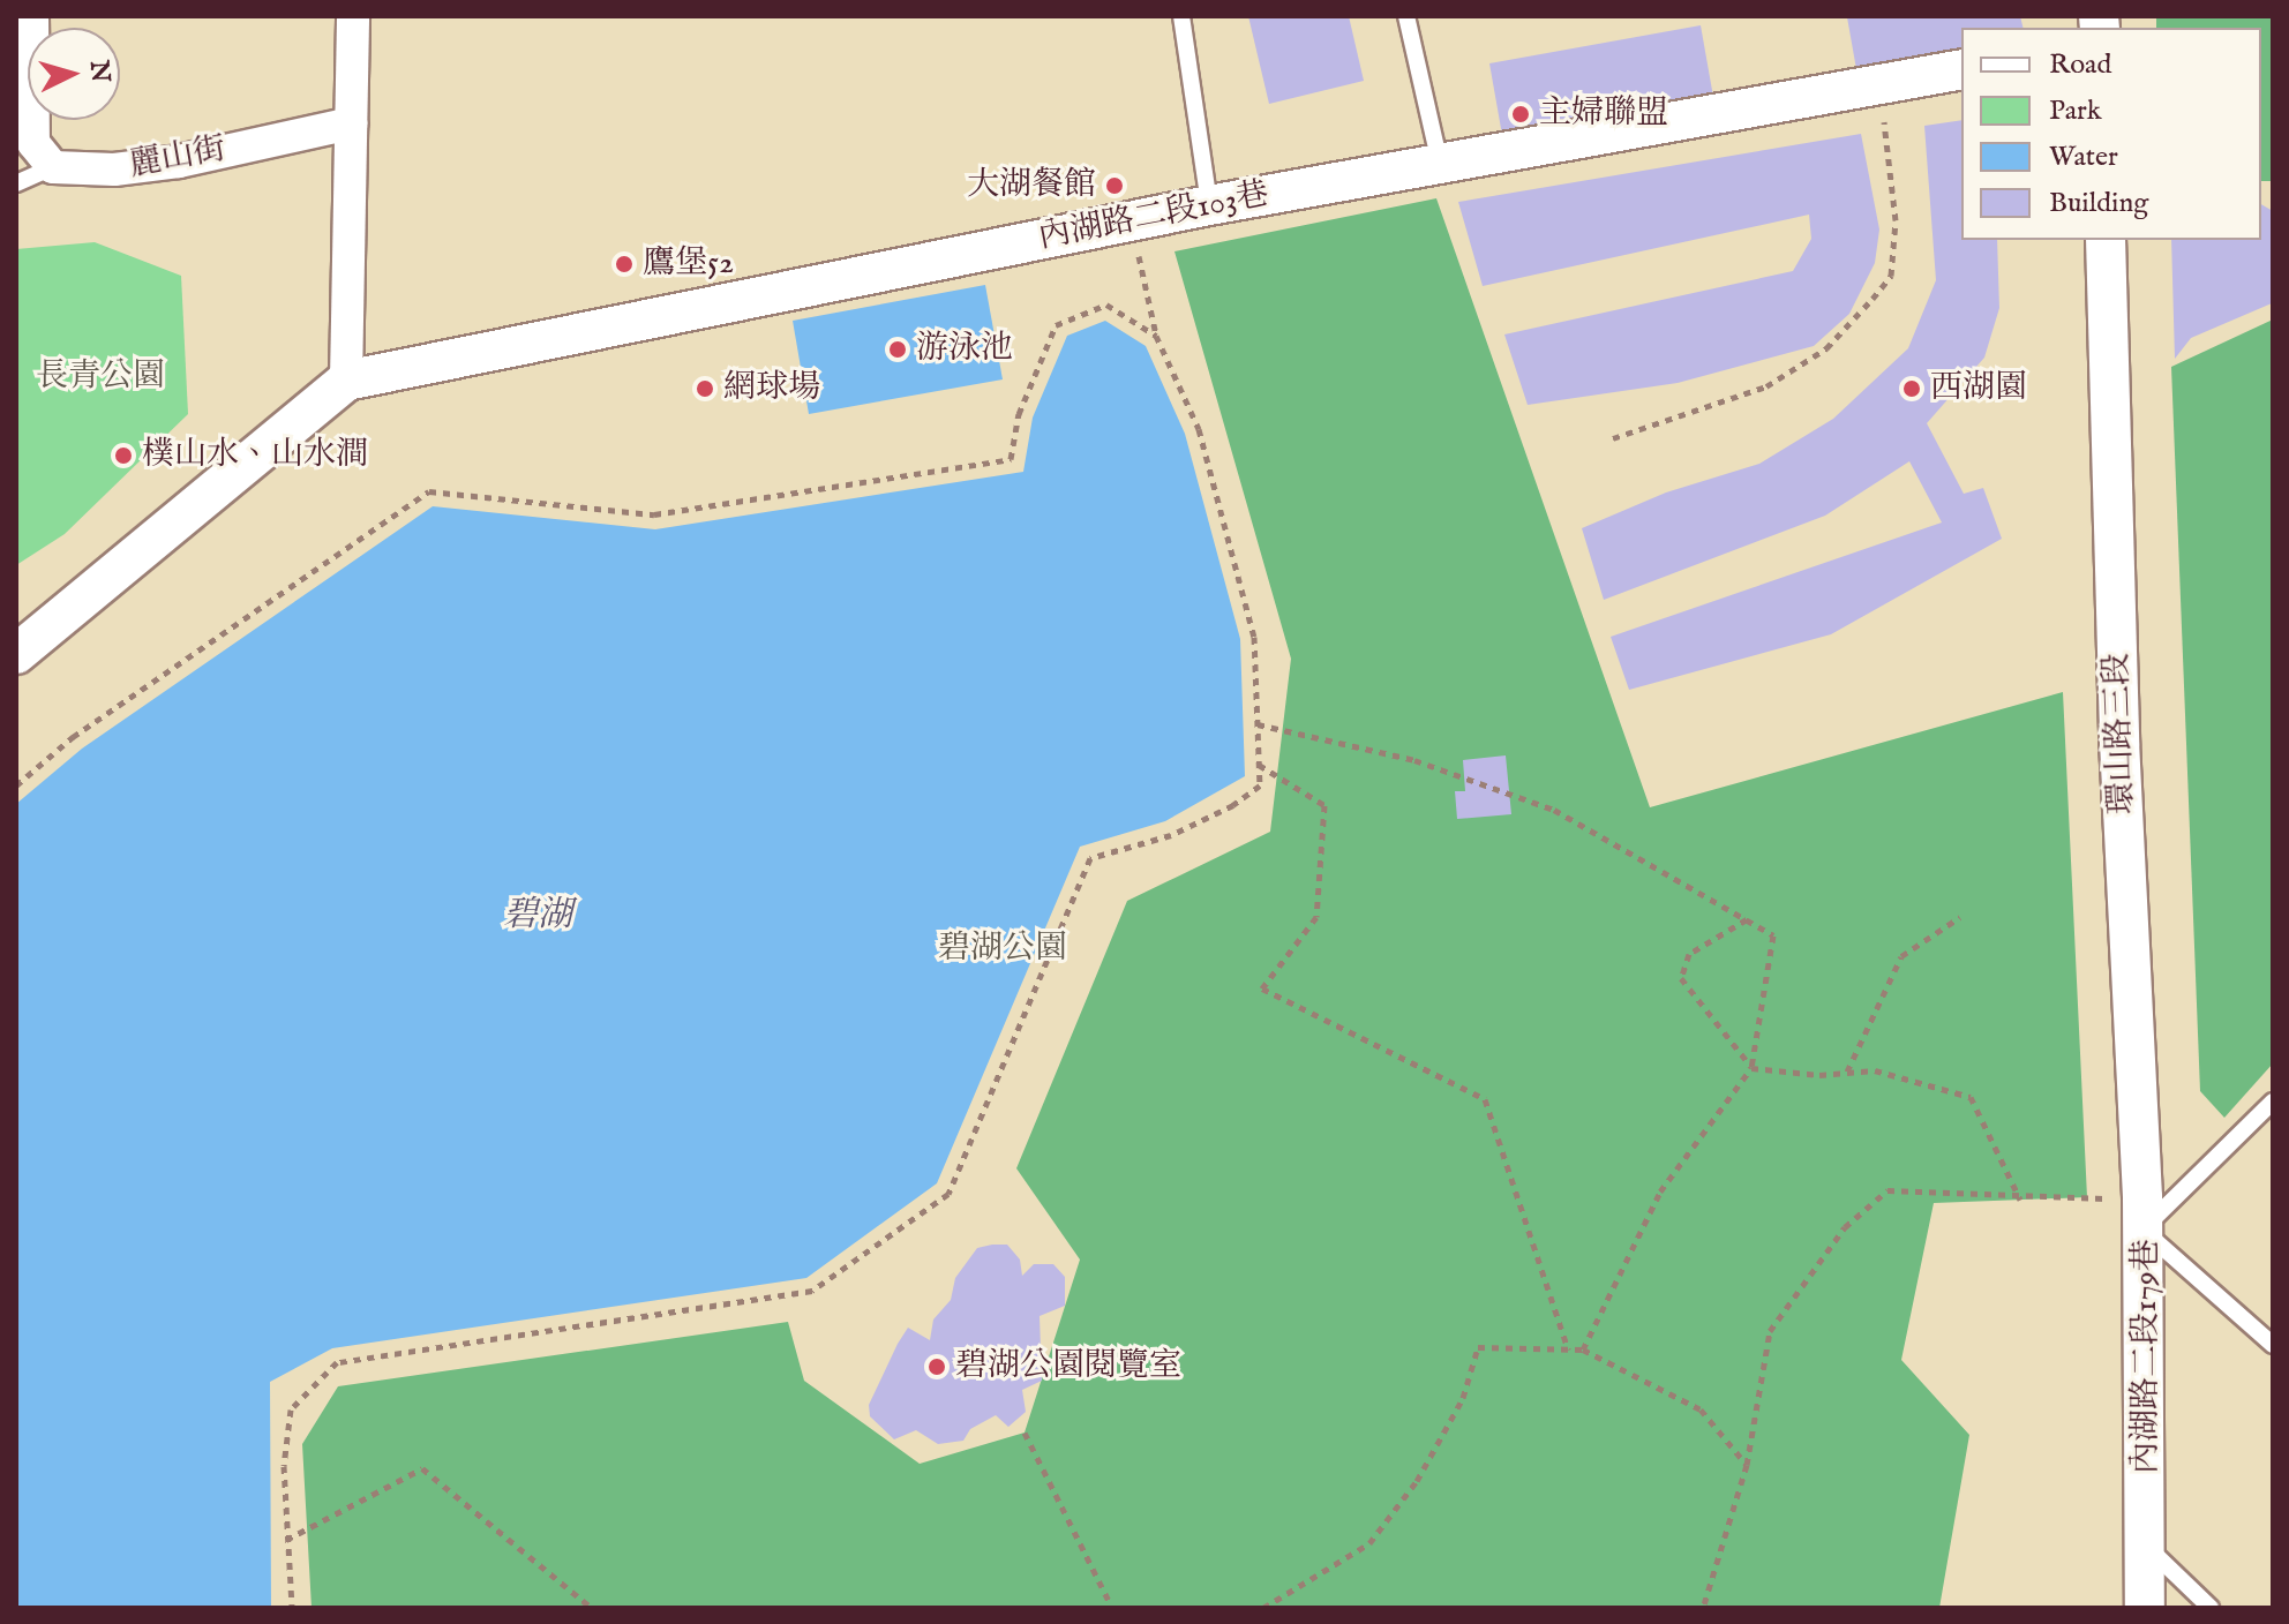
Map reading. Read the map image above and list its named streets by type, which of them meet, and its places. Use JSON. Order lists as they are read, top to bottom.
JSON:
{
  "streets": {
    "street": [
      "麗山街",
      "內湖路二段103巷",
      "環山路三段",
      "內湖路二段179巷"
    ]
  },
  "crossings": [
    ["環山路三段", "內湖路二段179巷"]
  ],
  "water": ["碧湖"],
  "parks": ["長青公園", "碧湖公園"],
  "places": [
    "主婦聯盟",
    "大湖餐館",
    "鷹堡52",
    "游泳池",
    "網球場",
    "西湖園",
    "樸山水、山水澗",
    "碧湖公園閱覽室"
  ],
  "legend": [
    "Road",
    "Park",
    "Water",
    "Building"
  ],
  "north": "right"
}
